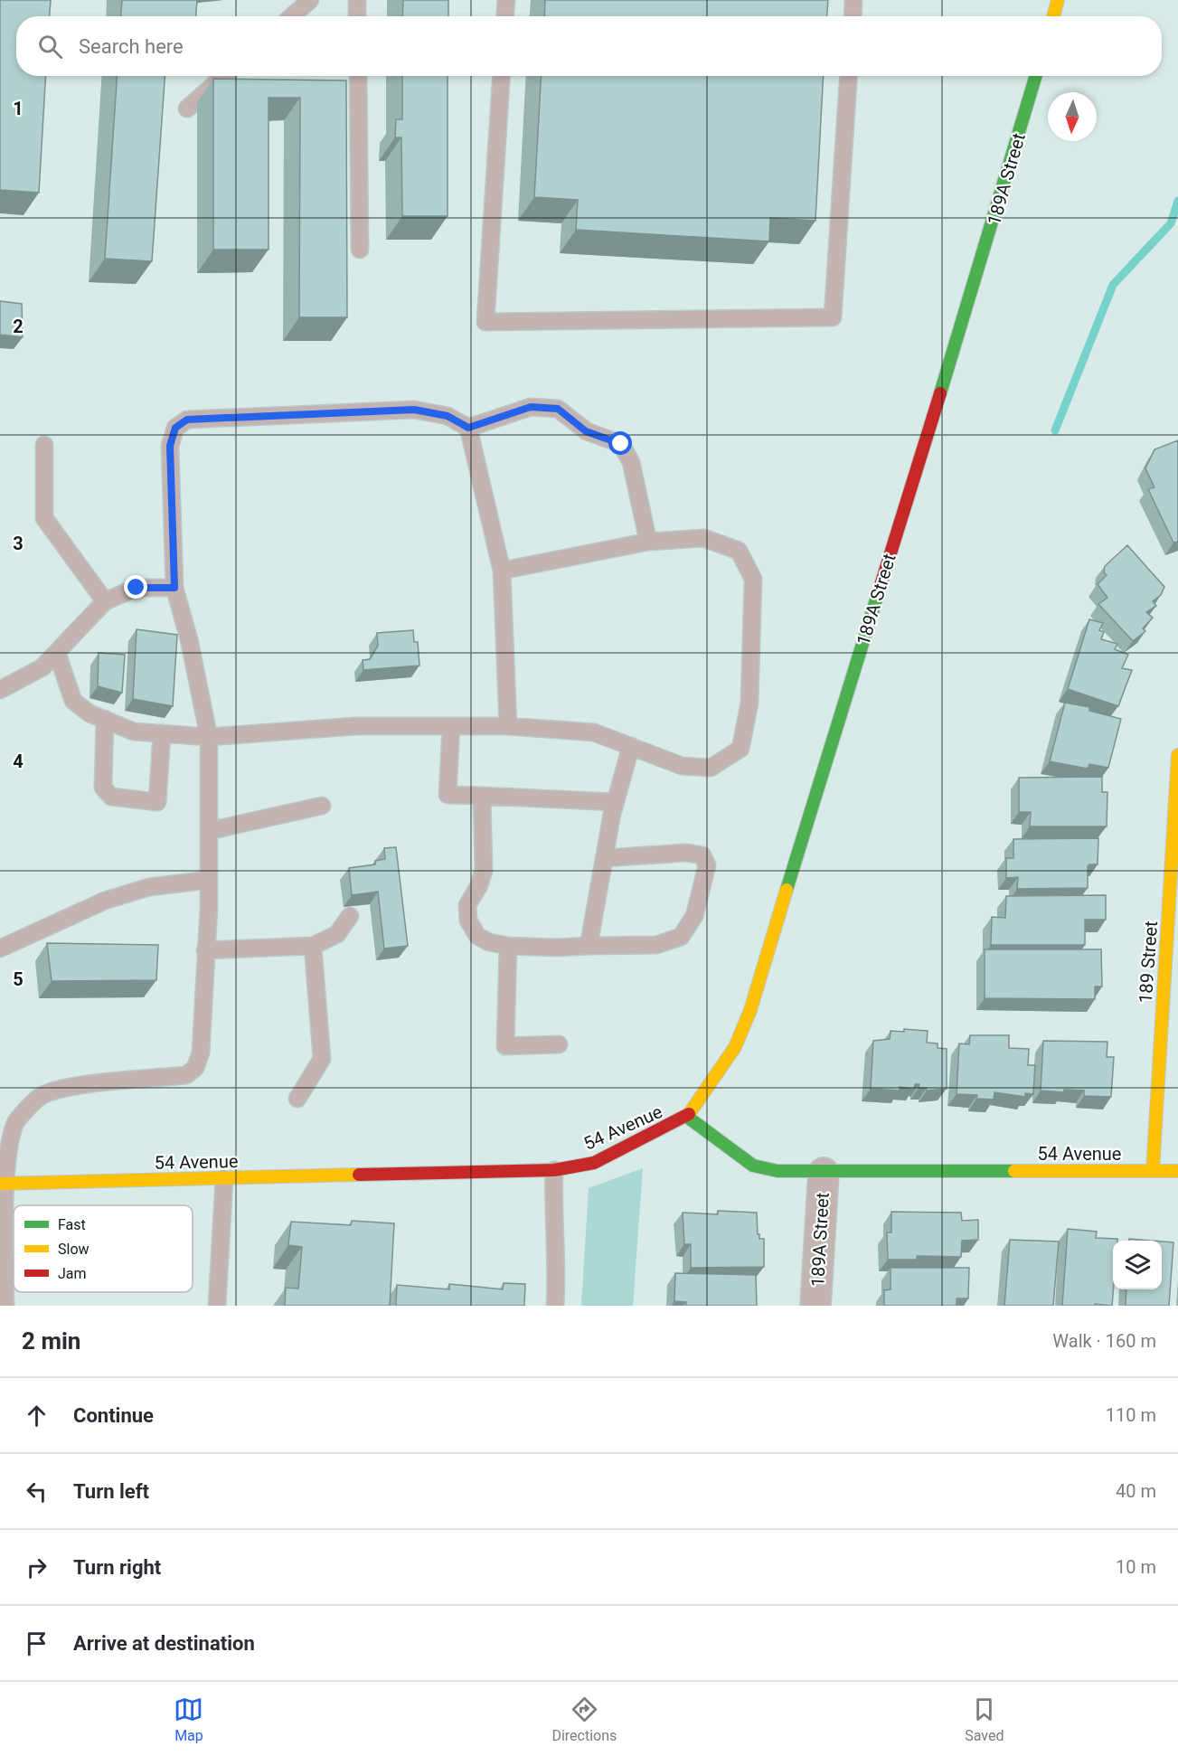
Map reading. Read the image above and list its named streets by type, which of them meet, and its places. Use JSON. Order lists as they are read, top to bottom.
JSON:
{
  "streets": {
    "street": ["189A Street", "189 Street", "54 Avenue"]
  },
  "crossings": [
    ["189A Street", "54 Avenue"],
    ["189 Street", "54 Avenue"]
  ],
  "legend": ["Fast", "Slow", "Jam"],
  "north": "bottom",
  "page": {
    "search": "Search here",
    "heading": ["2 min", "Walk · 160 m"],
    "list": [
      ["Continue", "110 m"],
      ["Turn left", "40 m"],
      ["Turn right", "10 m"],
      "Arrive at destination"
    ],
    "nav": ["Map", "Directions", "Saved"]
  },
  "grid": {
    "rows": [
      "1",
      "2",
      "3",
      "4",
      "5"
    ]
  }
}
